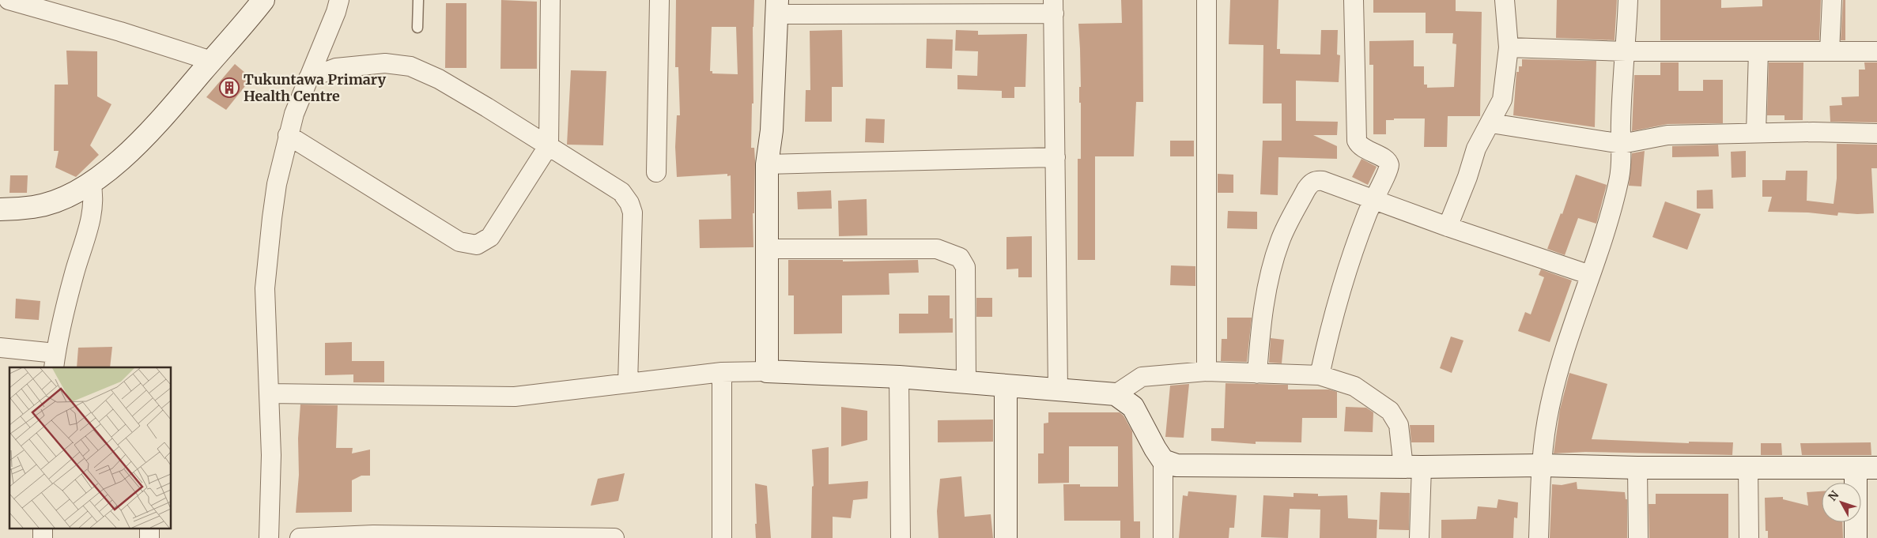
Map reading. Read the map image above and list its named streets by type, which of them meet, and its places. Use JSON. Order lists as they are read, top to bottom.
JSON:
{
  "places": {
    "building": ["Tukuntawa Primary Health Centre"]
  },
  "north": "top left"
}
